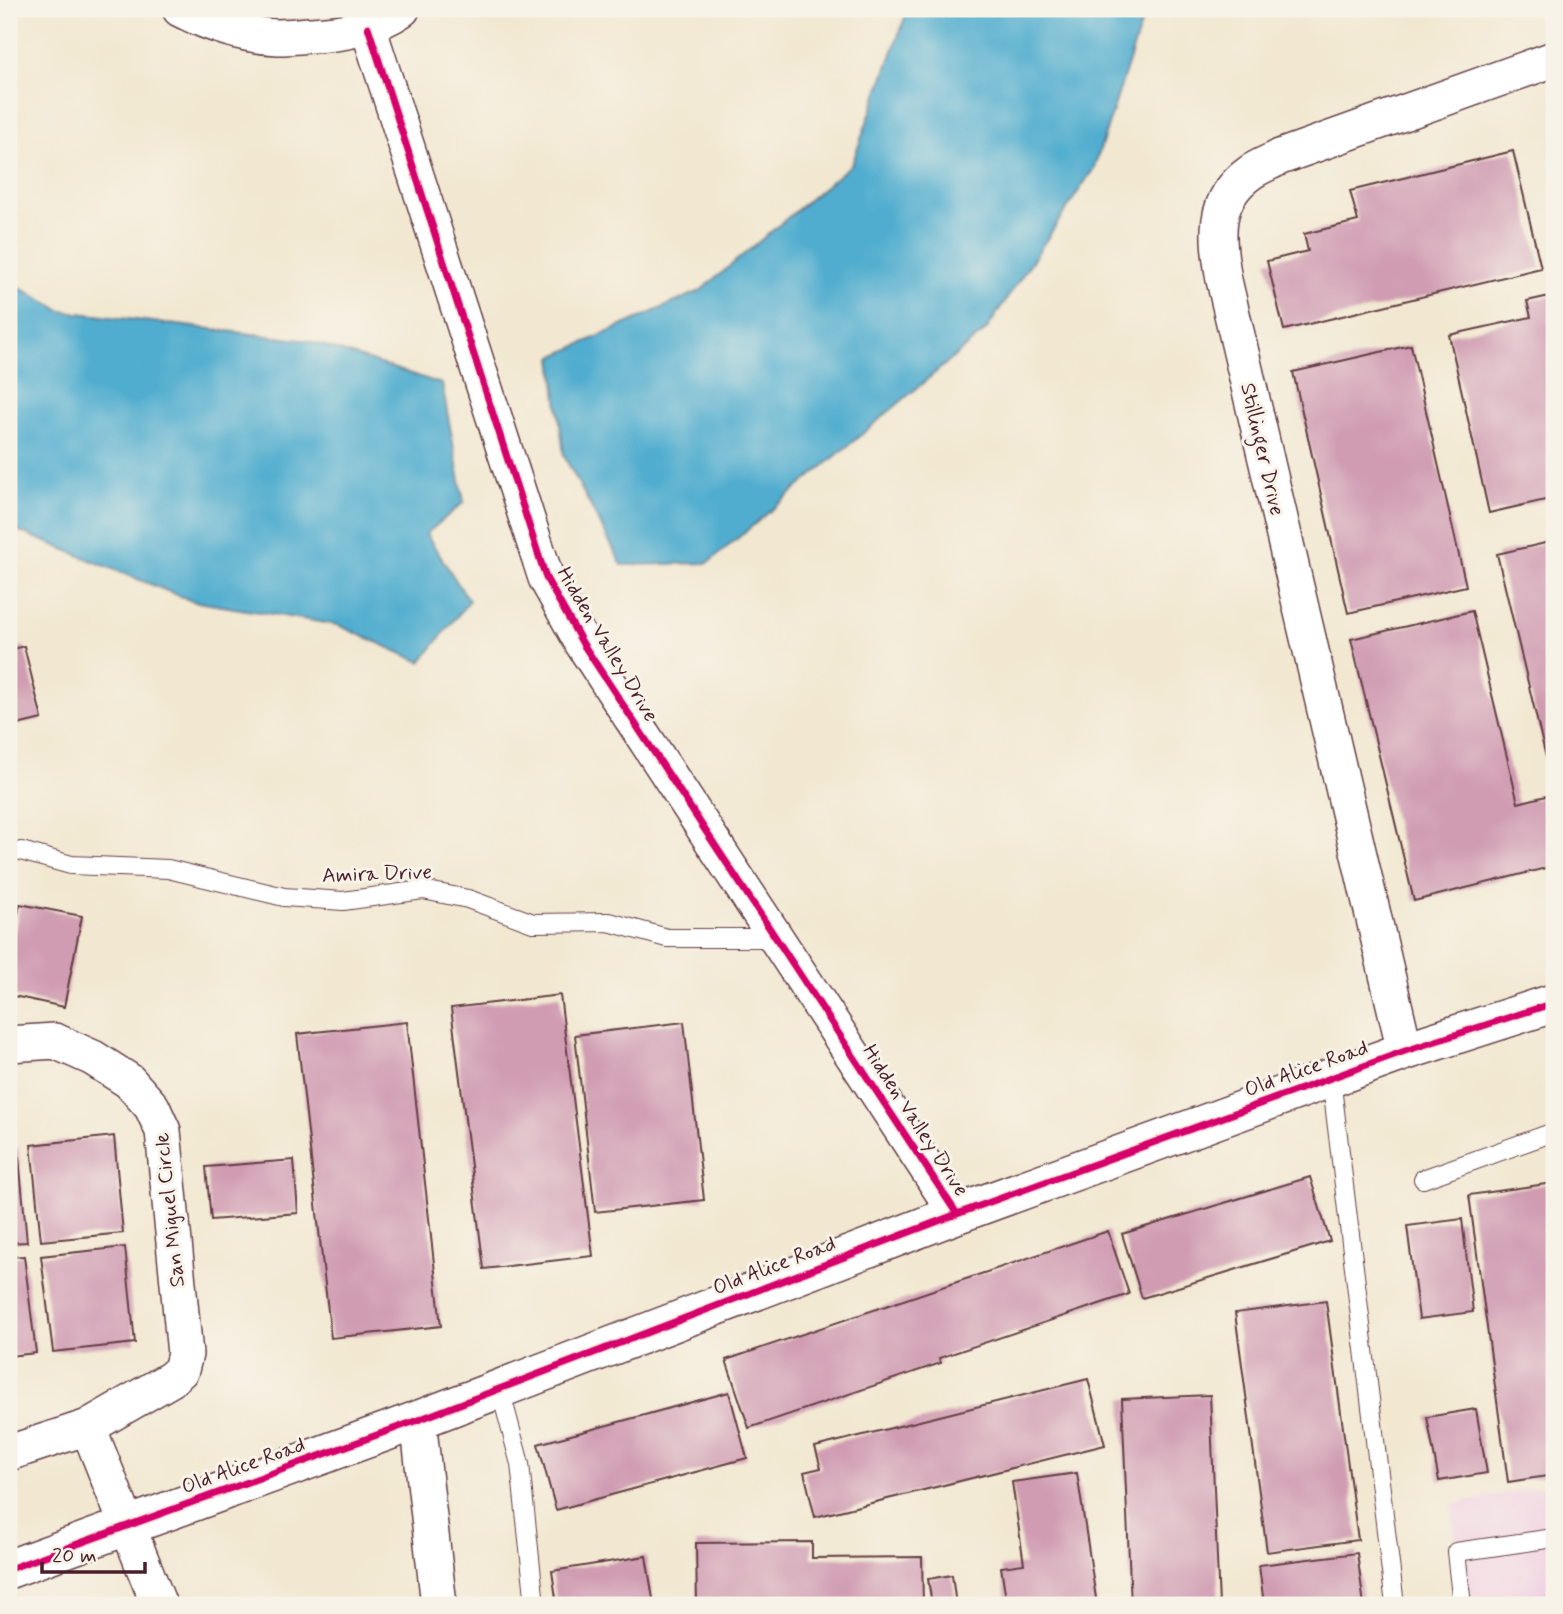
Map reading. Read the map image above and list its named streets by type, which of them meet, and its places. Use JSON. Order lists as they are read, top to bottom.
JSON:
{
  "streets": {
    "street": [
      "Stillinger Drive",
      "Hidden Valley Drive",
      "Old Alice Road",
      "San Miguel Circle"
    ],
    "lane": ["Amira Drive"]
  },
  "crossings": [
    ["Stillinger Drive", "Old Alice Road"],
    ["Hidden Valley Drive", "Amira Drive"],
    ["Hidden Valley Drive", "Old Alice Road"]
  ],
  "scale_bar": "20 m"
}
